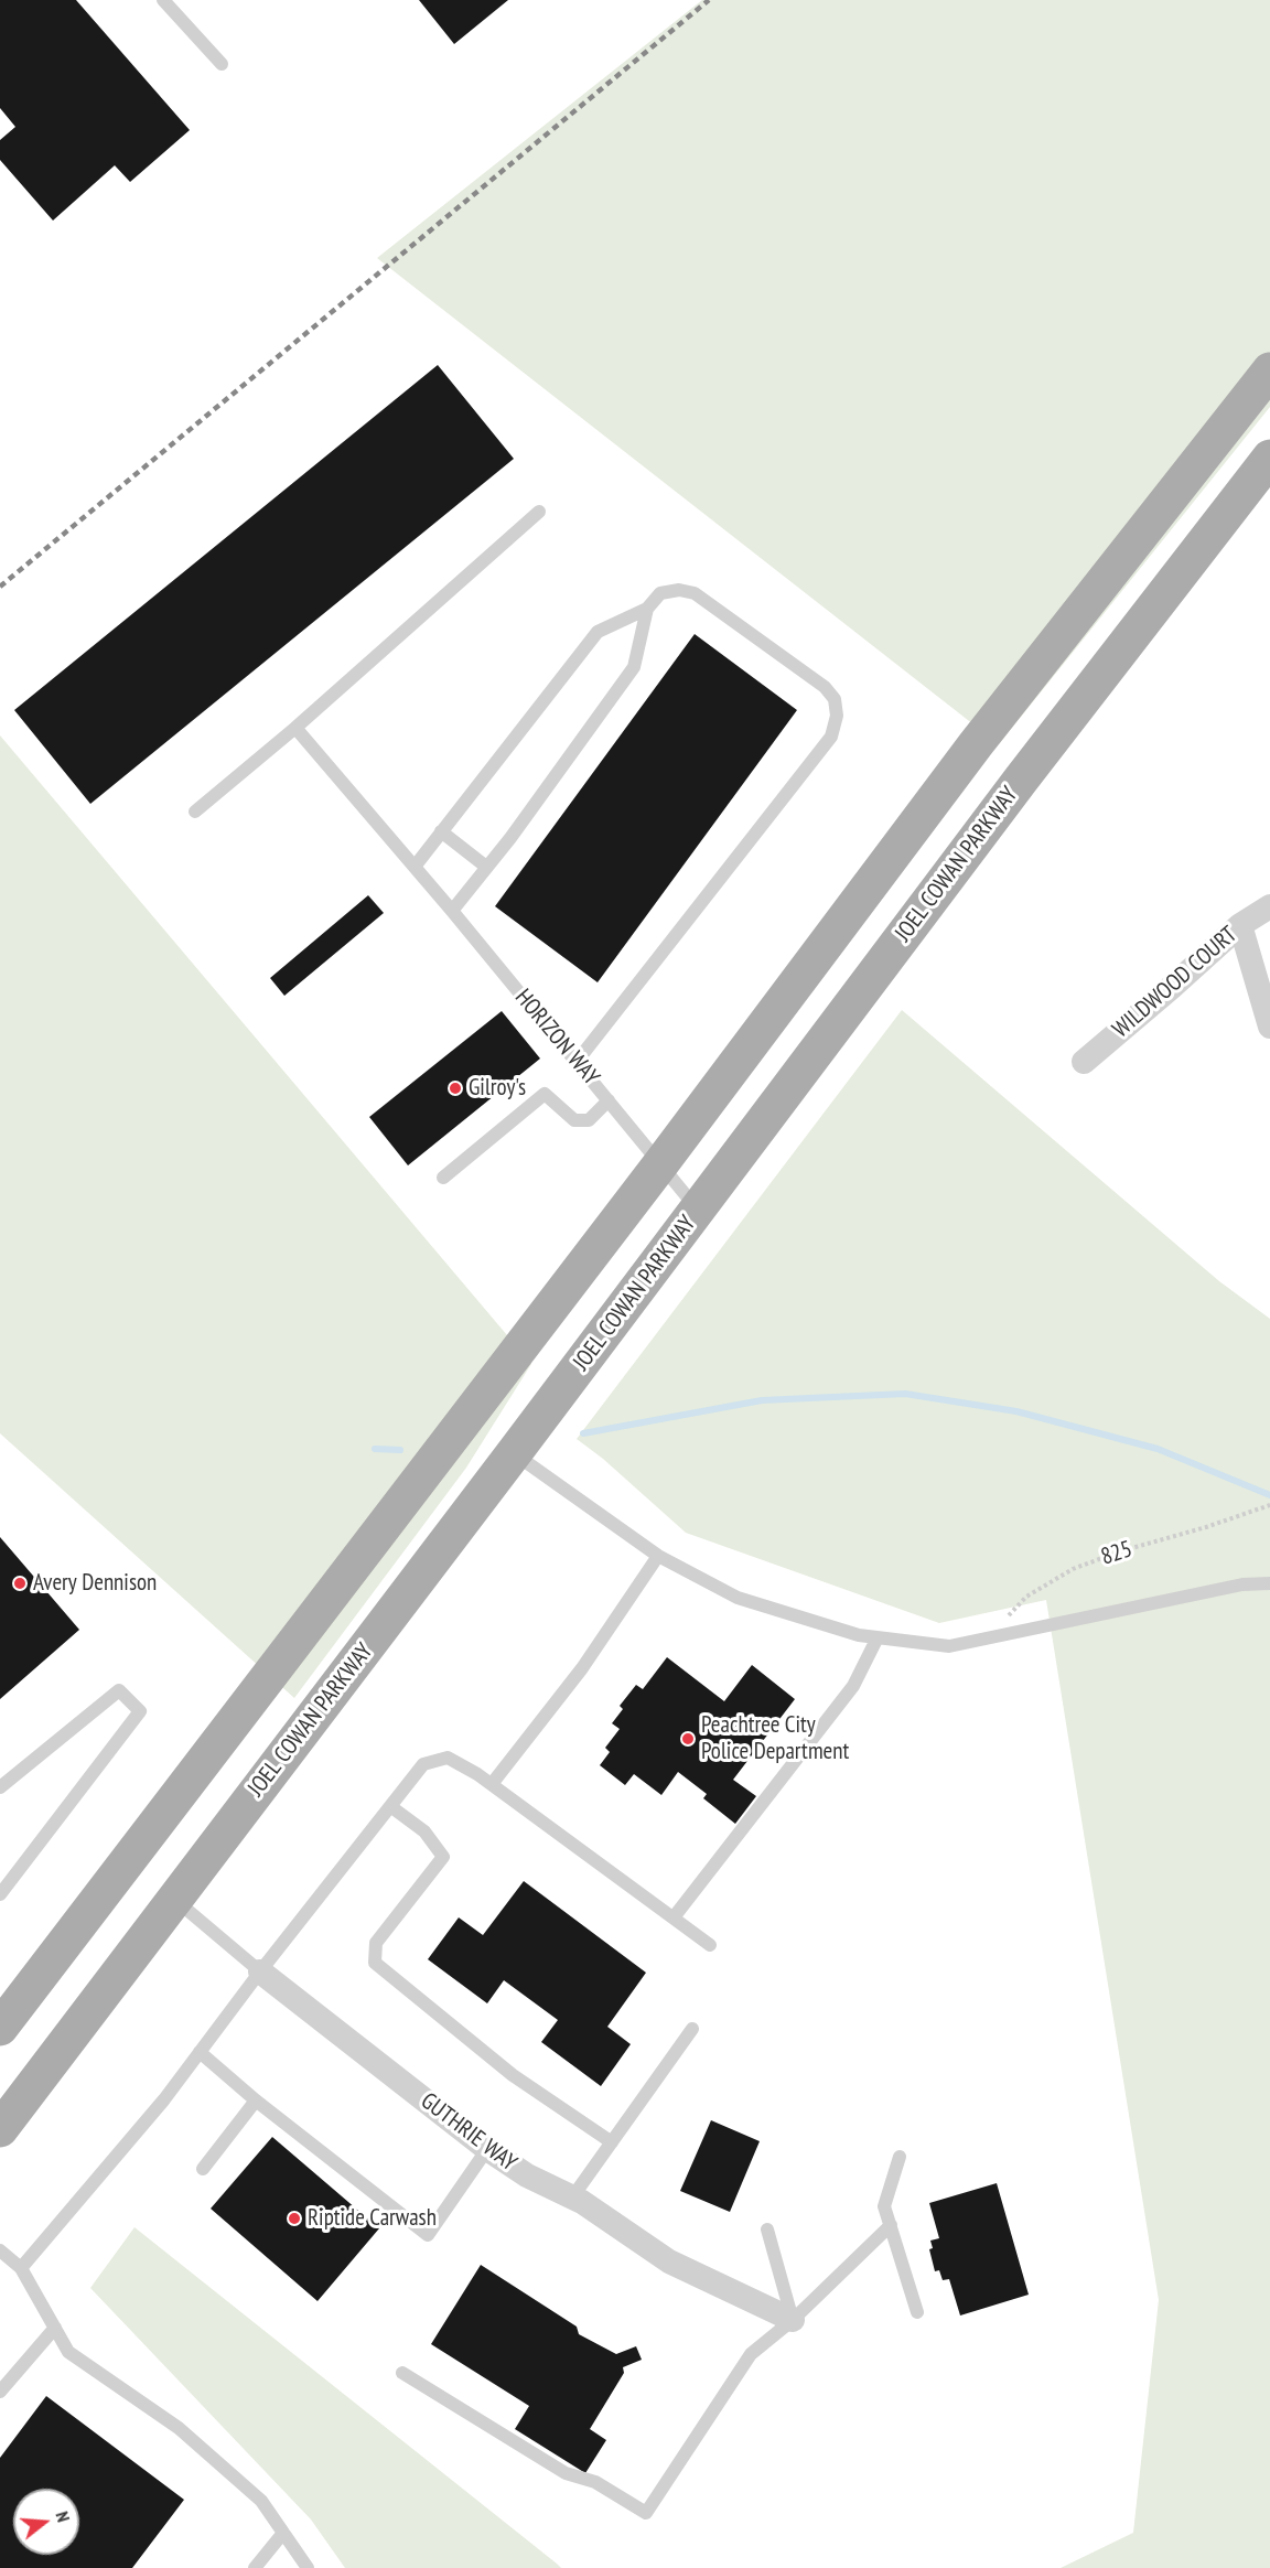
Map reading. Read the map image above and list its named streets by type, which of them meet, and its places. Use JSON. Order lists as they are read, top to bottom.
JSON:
{
  "streets": {
    "main road": ["JOEL COWAN PARKWAY"],
    "street": ["WILDWOOD COURT", "GUTHRIE WAY"],
    "lane": ["HORIZON WAY"],
    "path": ["825"]
  },
  "crossings": [
    ["JOEL COWAN PARKWAY", "HORIZON WAY"],
    ["JOEL COWAN PARKWAY", "GUTHRIE WAY"]
  ],
  "places": [
    "Gilroy's",
    "Avery Dennison",
    "Peachtree City Police Department",
    "Riptide Carwash"
  ],
  "north": "right"
}
